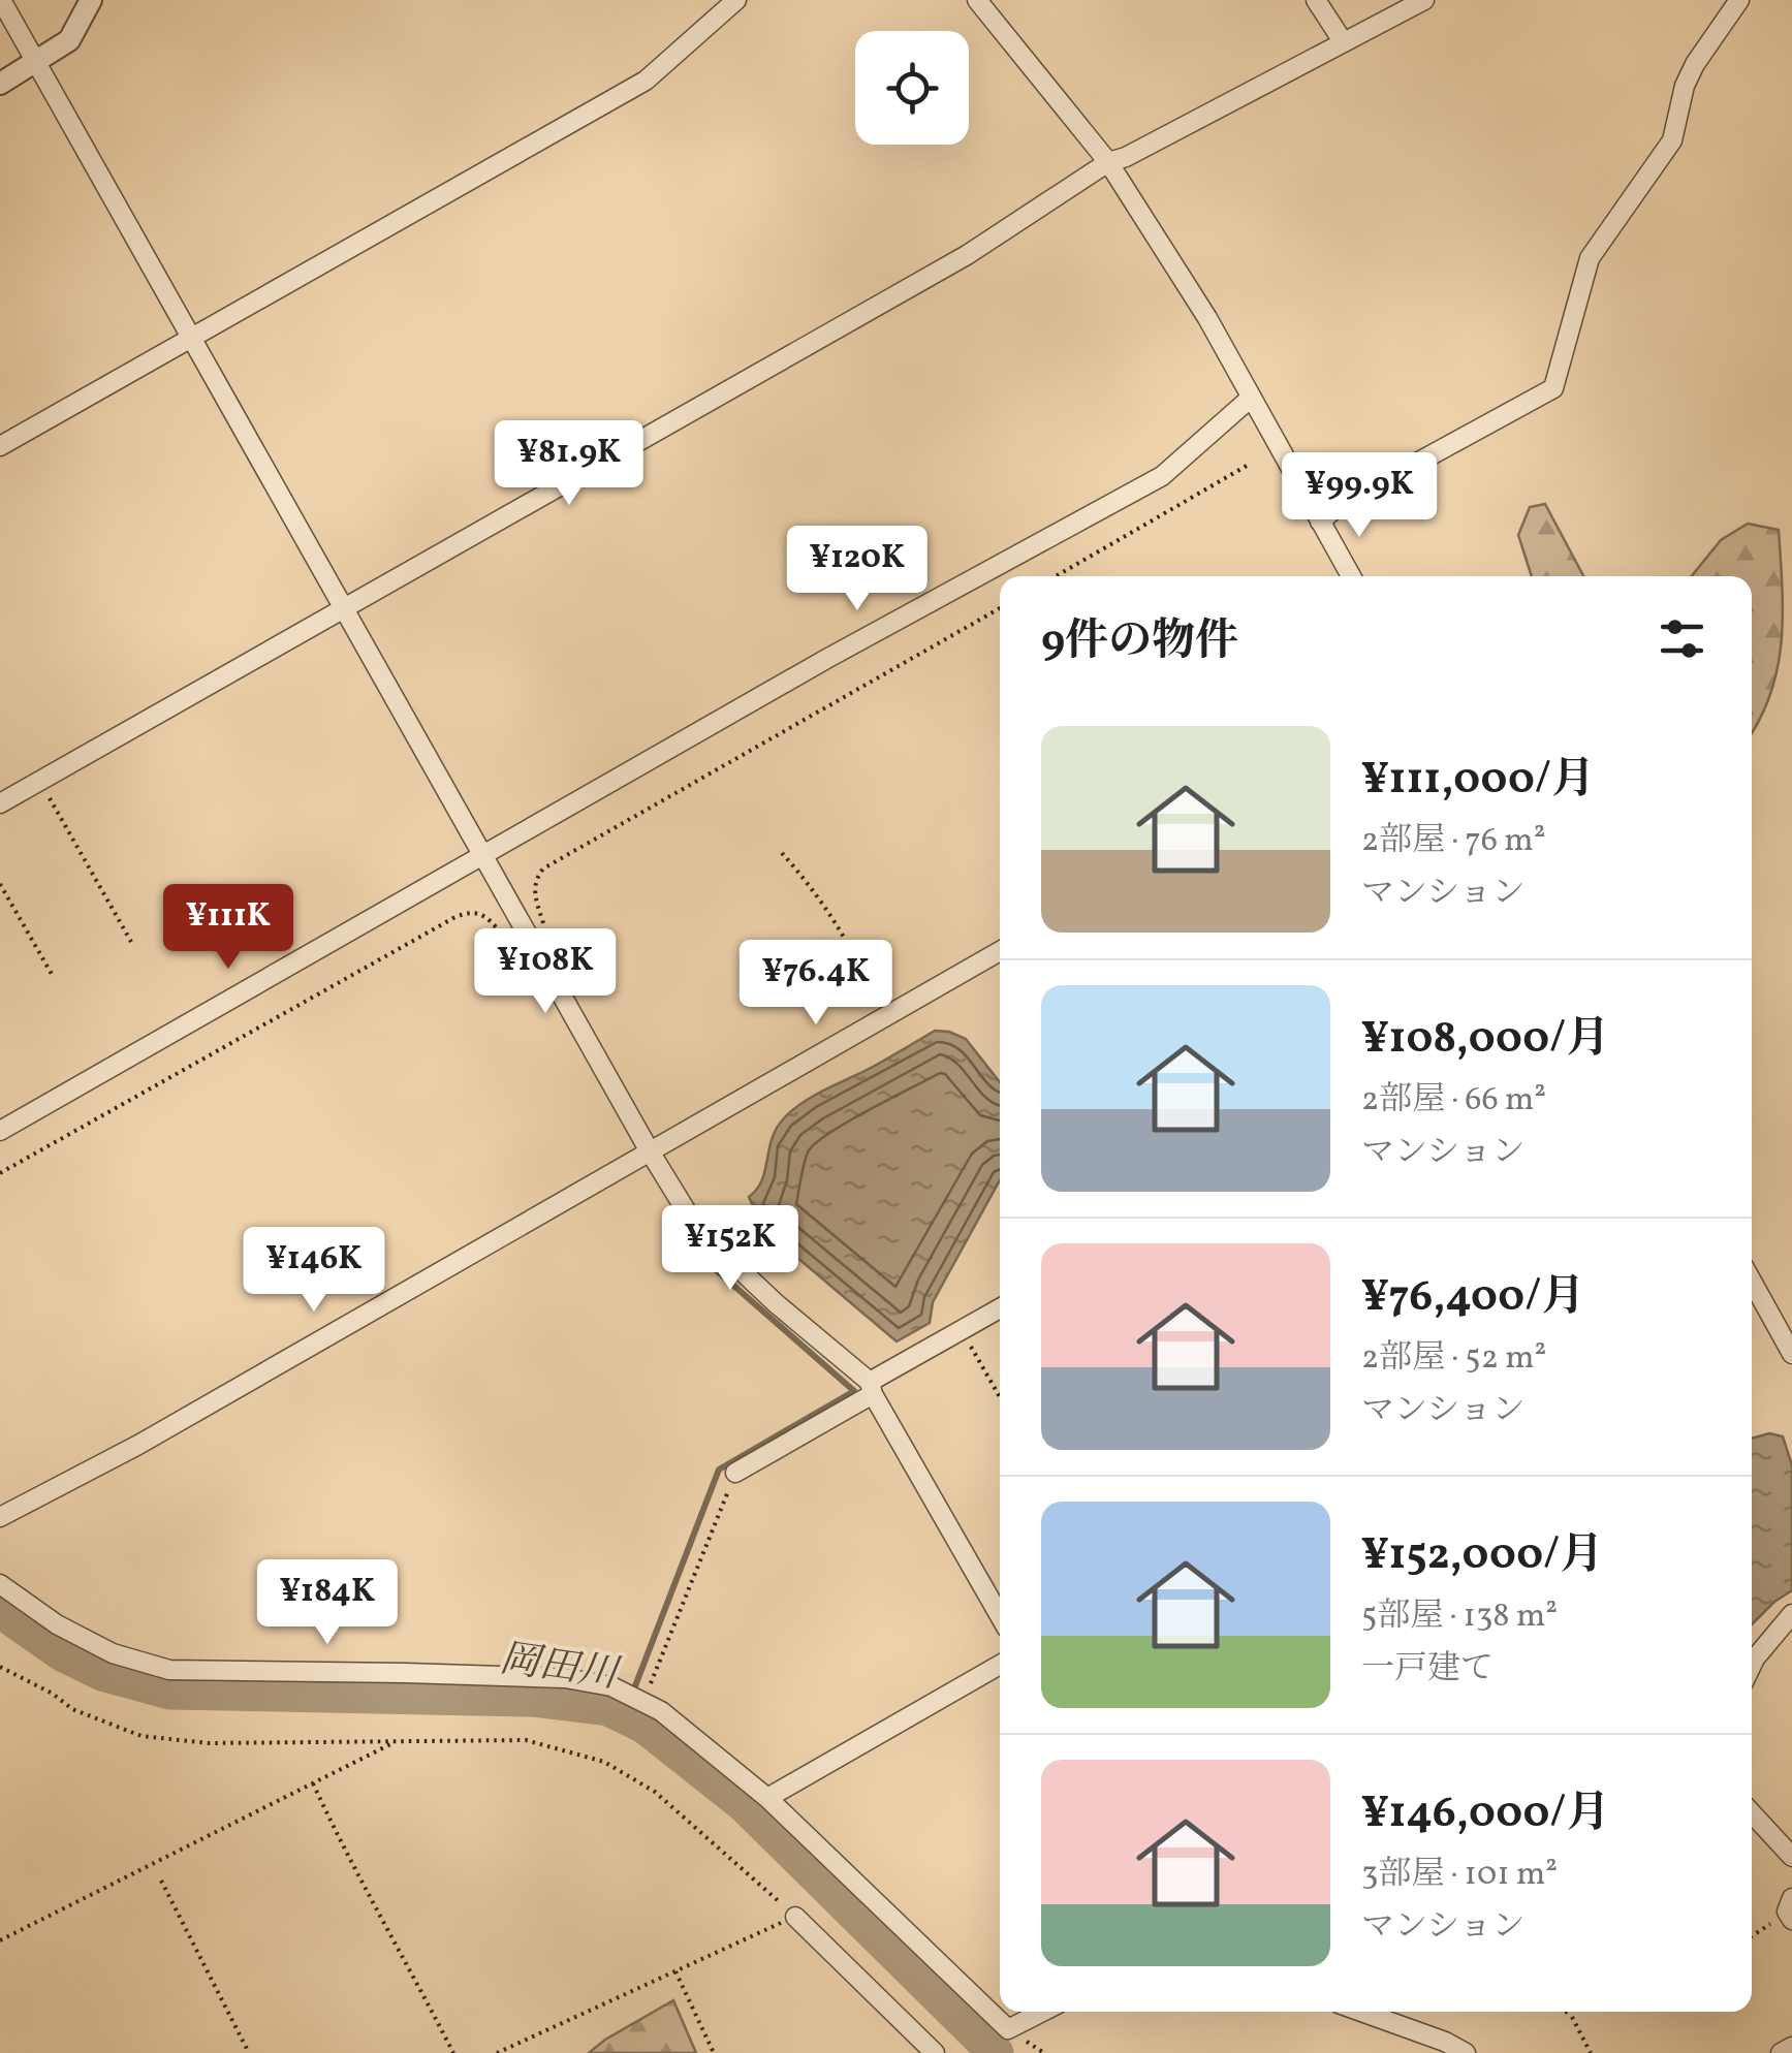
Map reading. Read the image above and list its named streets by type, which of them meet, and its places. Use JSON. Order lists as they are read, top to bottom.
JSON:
{
  "water": ["岡田川"],
  "page": {
    "price": [
      "¥81.9K",
      "¥99.9K",
      "¥120K",
      "¥111K",
      "¥108K",
      "¥76.4K",
      "¥152K",
      "¥146K",
      "¥184K"
    ],
    "heading": "9件の物件",
    "list": [
      {
        "name": "¥111,000/月",
        "note": "2部屋 · 76 m² · マンション"
      },
      {
        "name": "¥108,000/月",
        "note": "2部屋 · 66 m² · マンション"
      },
      {
        "name": "¥76,400/月",
        "note": "2部屋 · 52 m² · マンション"
      },
      {
        "name": "¥152,000/月",
        "note": "5部屋 · 138 m² · 一戸建て"
      },
      {
        "name": "¥146,000/月",
        "note": "3部屋 · 101 m² · マンション"
      }
    ]
  }
}
